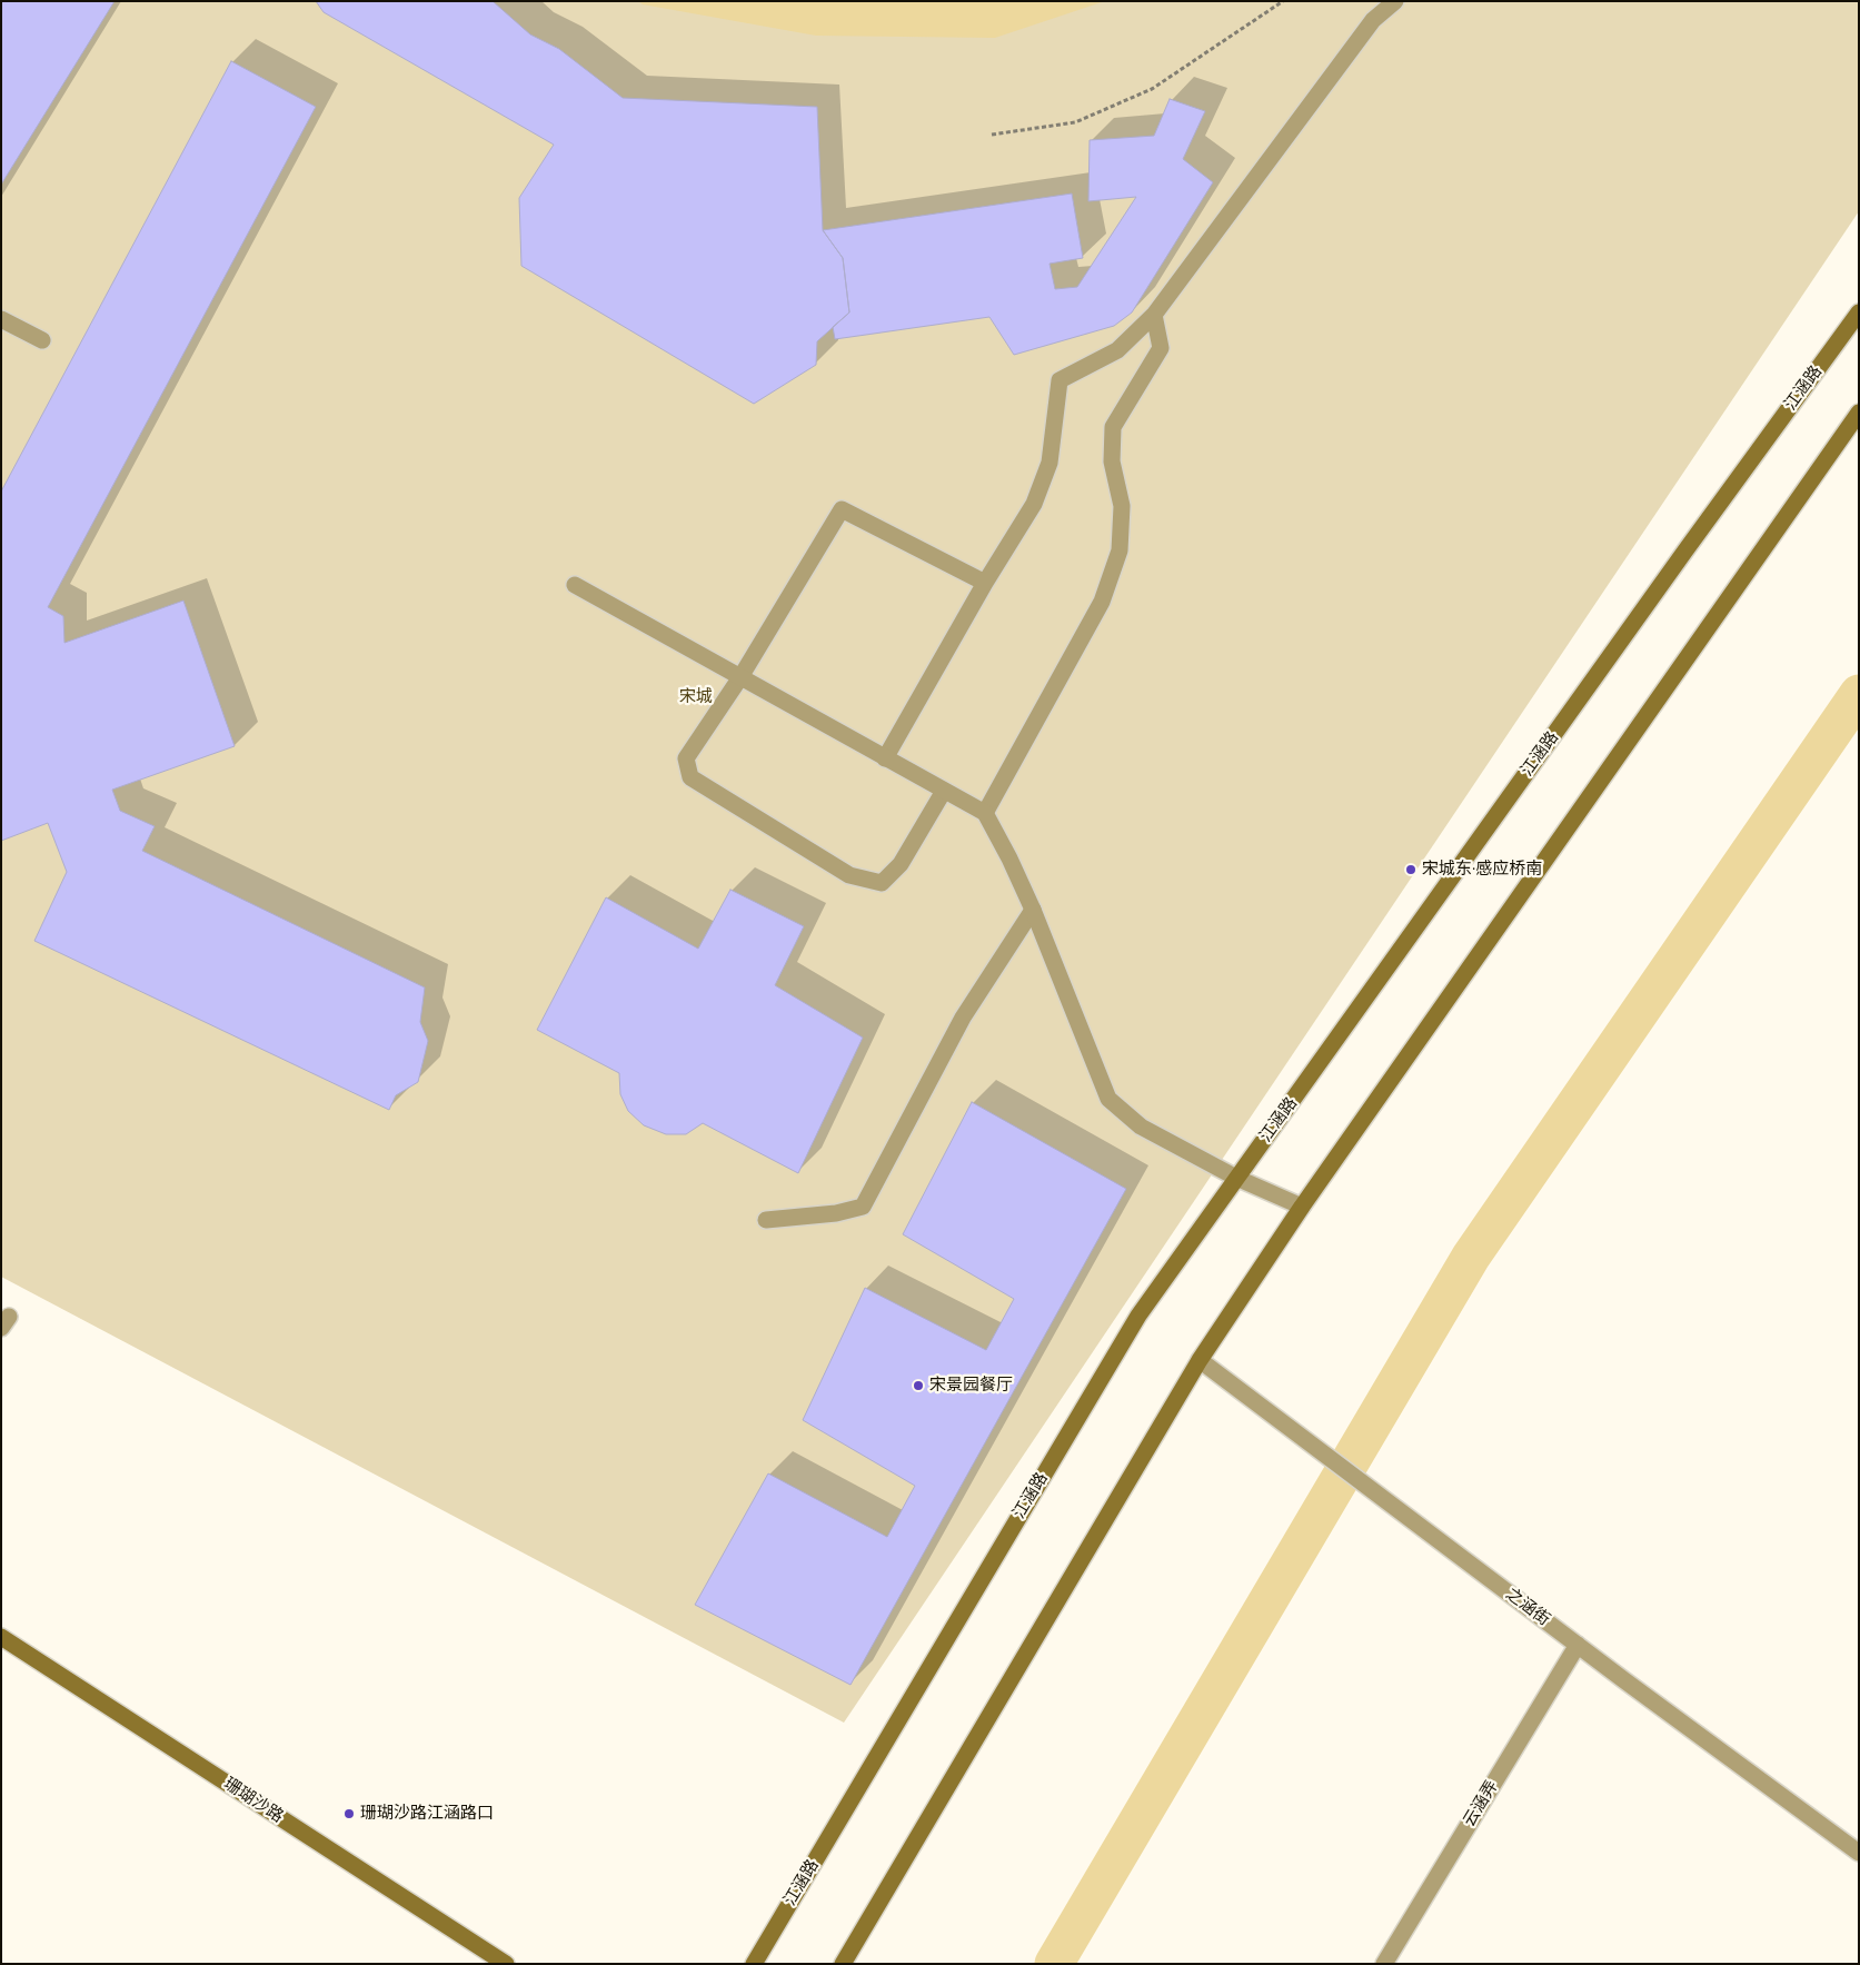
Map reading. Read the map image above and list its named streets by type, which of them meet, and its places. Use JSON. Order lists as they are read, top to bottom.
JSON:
{
  "streets": {
    "main road": ["江涵路", "珊瑚沙路"],
    "street": ["之涵街", "云涵弄"]
  },
  "crossings": [
    ["之涵街", "云涵弄"]
  ],
  "parks": ["宋城"],
  "places": ["宋城东·感应桥南", "宋景园餐厅", "珊瑚沙路江涵路口"]
}
